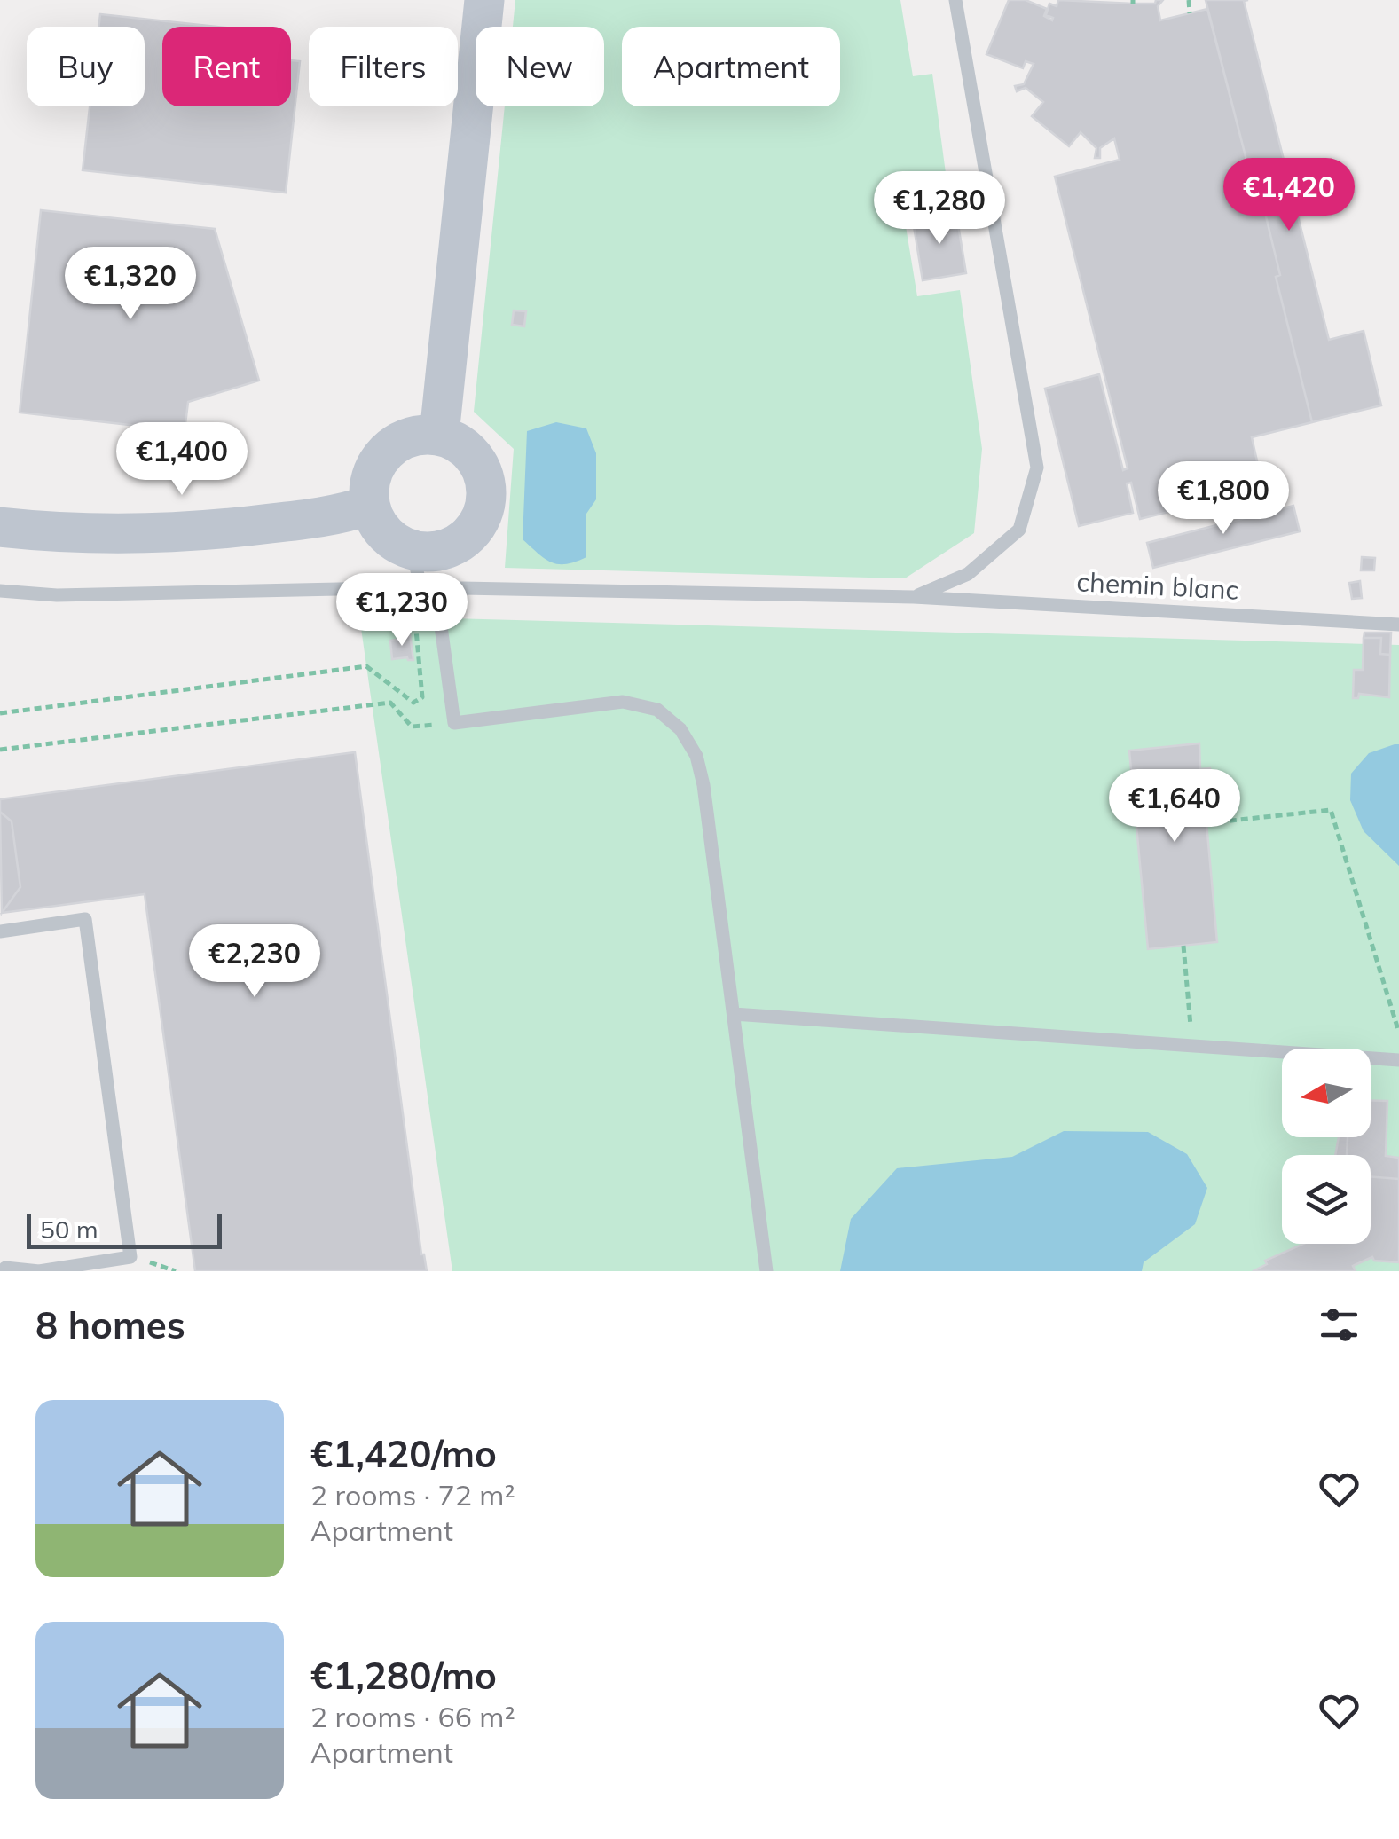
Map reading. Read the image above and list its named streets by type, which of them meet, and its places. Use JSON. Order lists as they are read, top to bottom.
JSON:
{
  "streets": {
    "lane": ["chemin blanc"]
  },
  "scale_bar": "50 m",
  "north": "left",
  "page": {
    "chip": [
      "Buy",
      "Rent",
      "Filters",
      "New",
      "Apartment"
    ],
    "price": [
      "€1,420",
      "€1,280",
      "€1,320",
      "€1,400",
      "€1,800",
      "€1,230",
      "€1,640",
      "€2,230"
    ],
    "scale": "50 m",
    "heading": "8 homes",
    "list": [
      {
        "name": "€1,420/mo",
        "note": "2 rooms · 72 m² · Apartment"
      },
      {
        "name": "€1,280/mo",
        "note": "2 rooms · 66 m² · Apartment"
      }
    ]
  }
}
